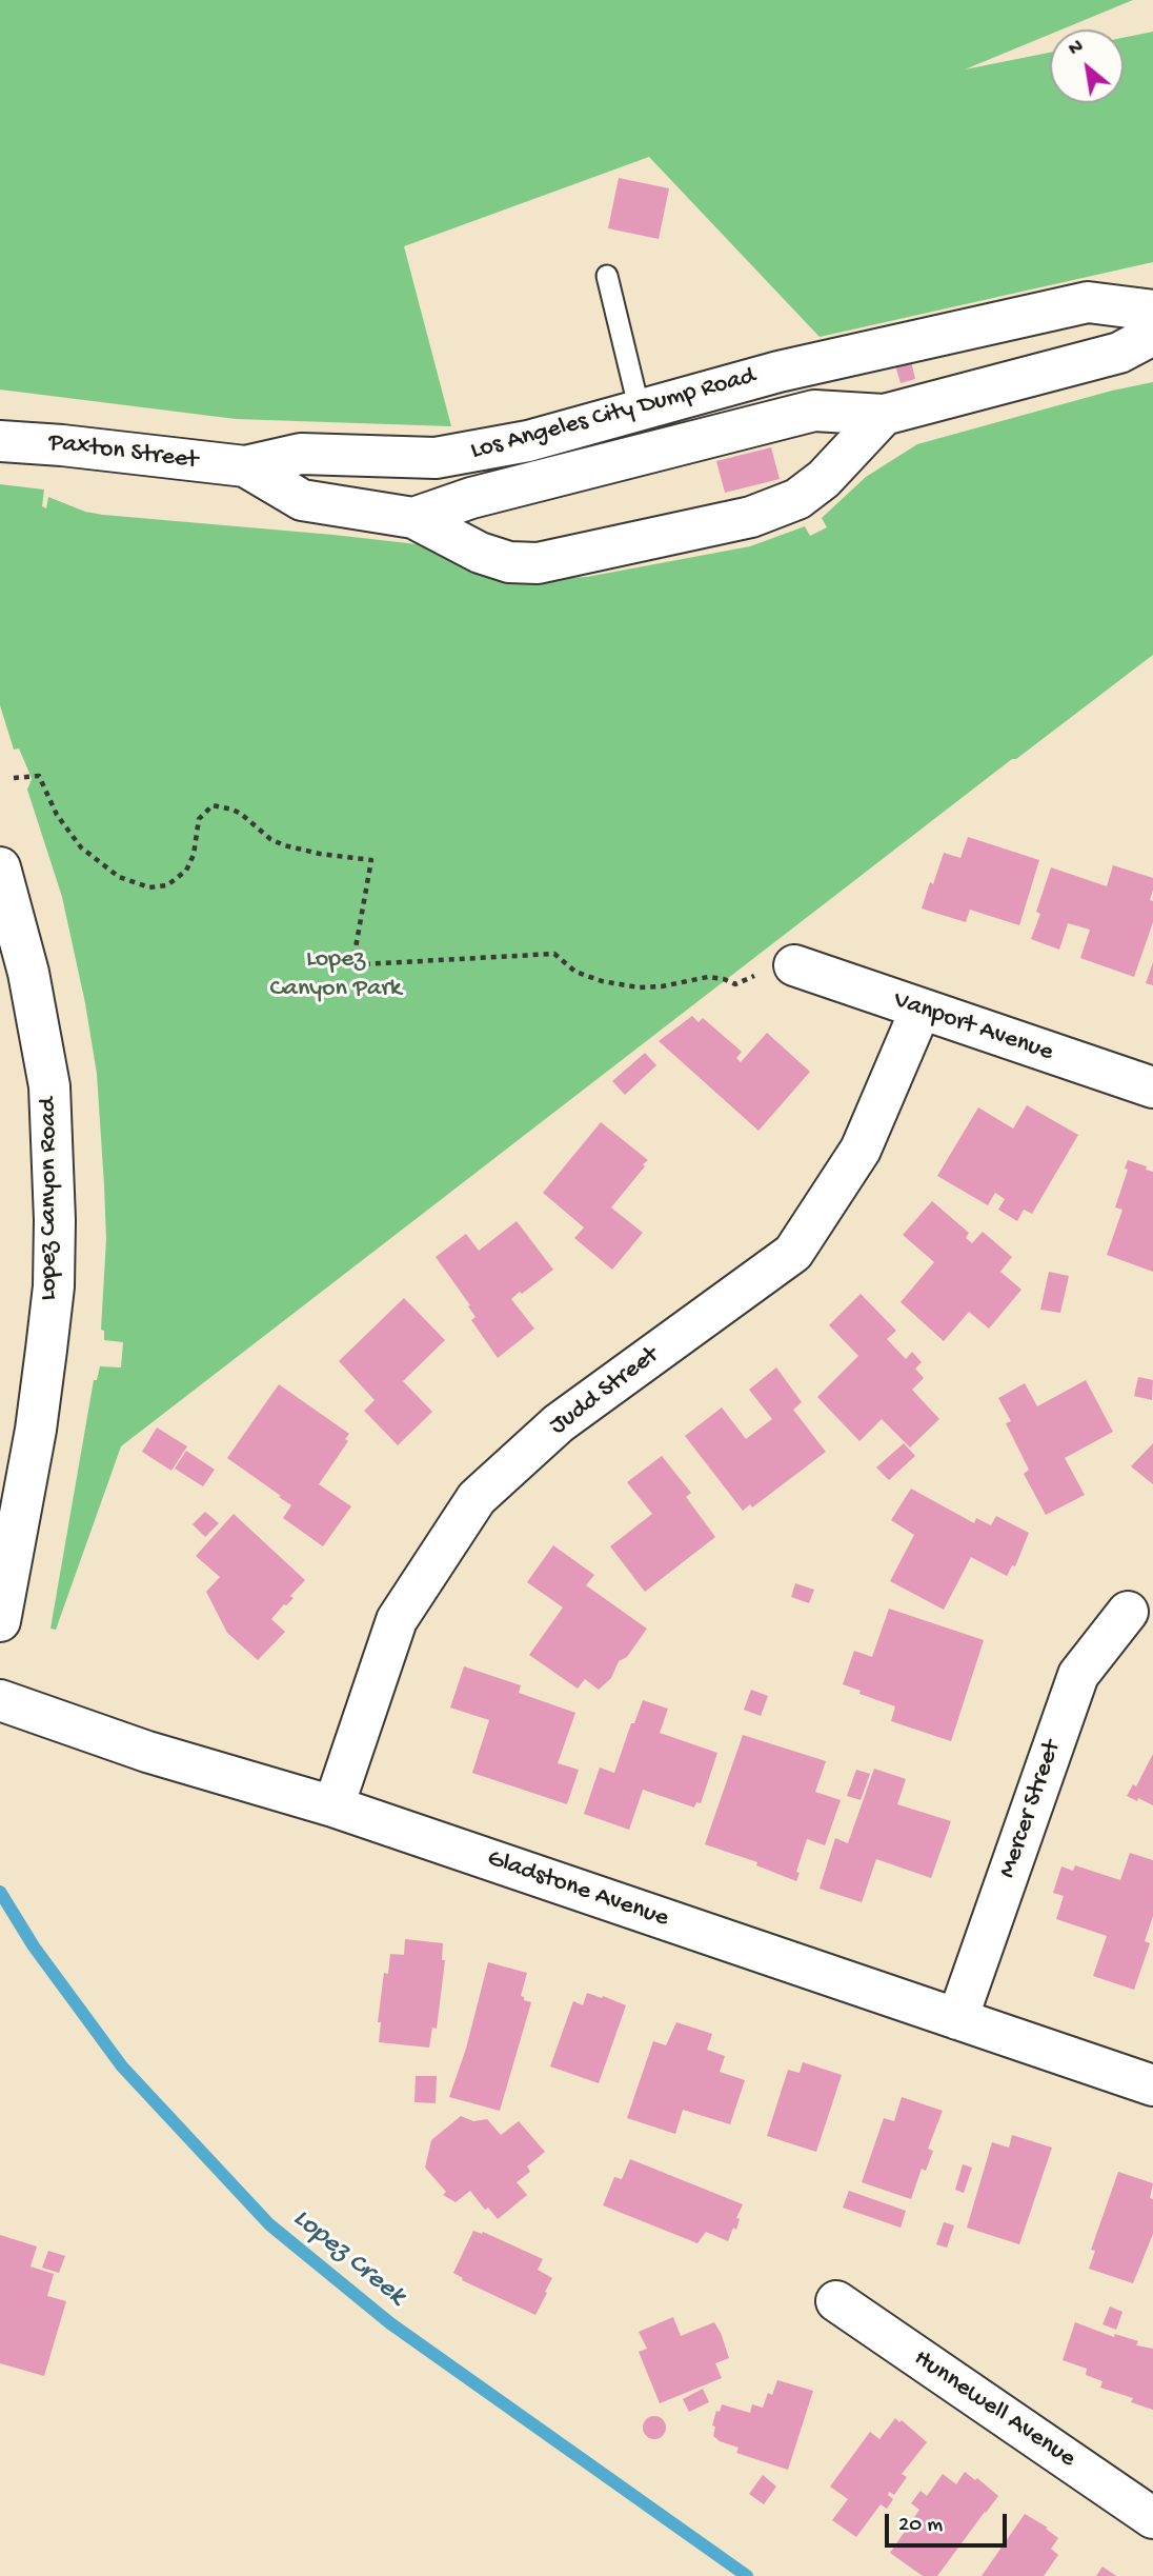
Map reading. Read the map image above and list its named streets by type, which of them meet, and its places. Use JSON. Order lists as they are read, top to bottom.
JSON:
{
  "streets": {
    "street": [
      "Los Angeles City Dump Road",
      "Paxton Street",
      "Vanport Avenue",
      "Lopez Canyon Road",
      "Judd Street",
      "Mercer Street",
      "Gladstone Avenue",
      "Hunnewell Avenue"
    ]
  },
  "crossings": [
    ["Los Angeles City Dump Road", "Paxton Street"],
    ["Vanport Avenue", "Judd Street"],
    ["Judd Street", "Gladstone Avenue"],
    ["Mercer Street", "Gladstone Avenue"]
  ],
  "water": ["Lopez Creek"],
  "parks": ["Lopez Canyon Park"],
  "scale_bar": "20 m",
  "north": "top left"
}
